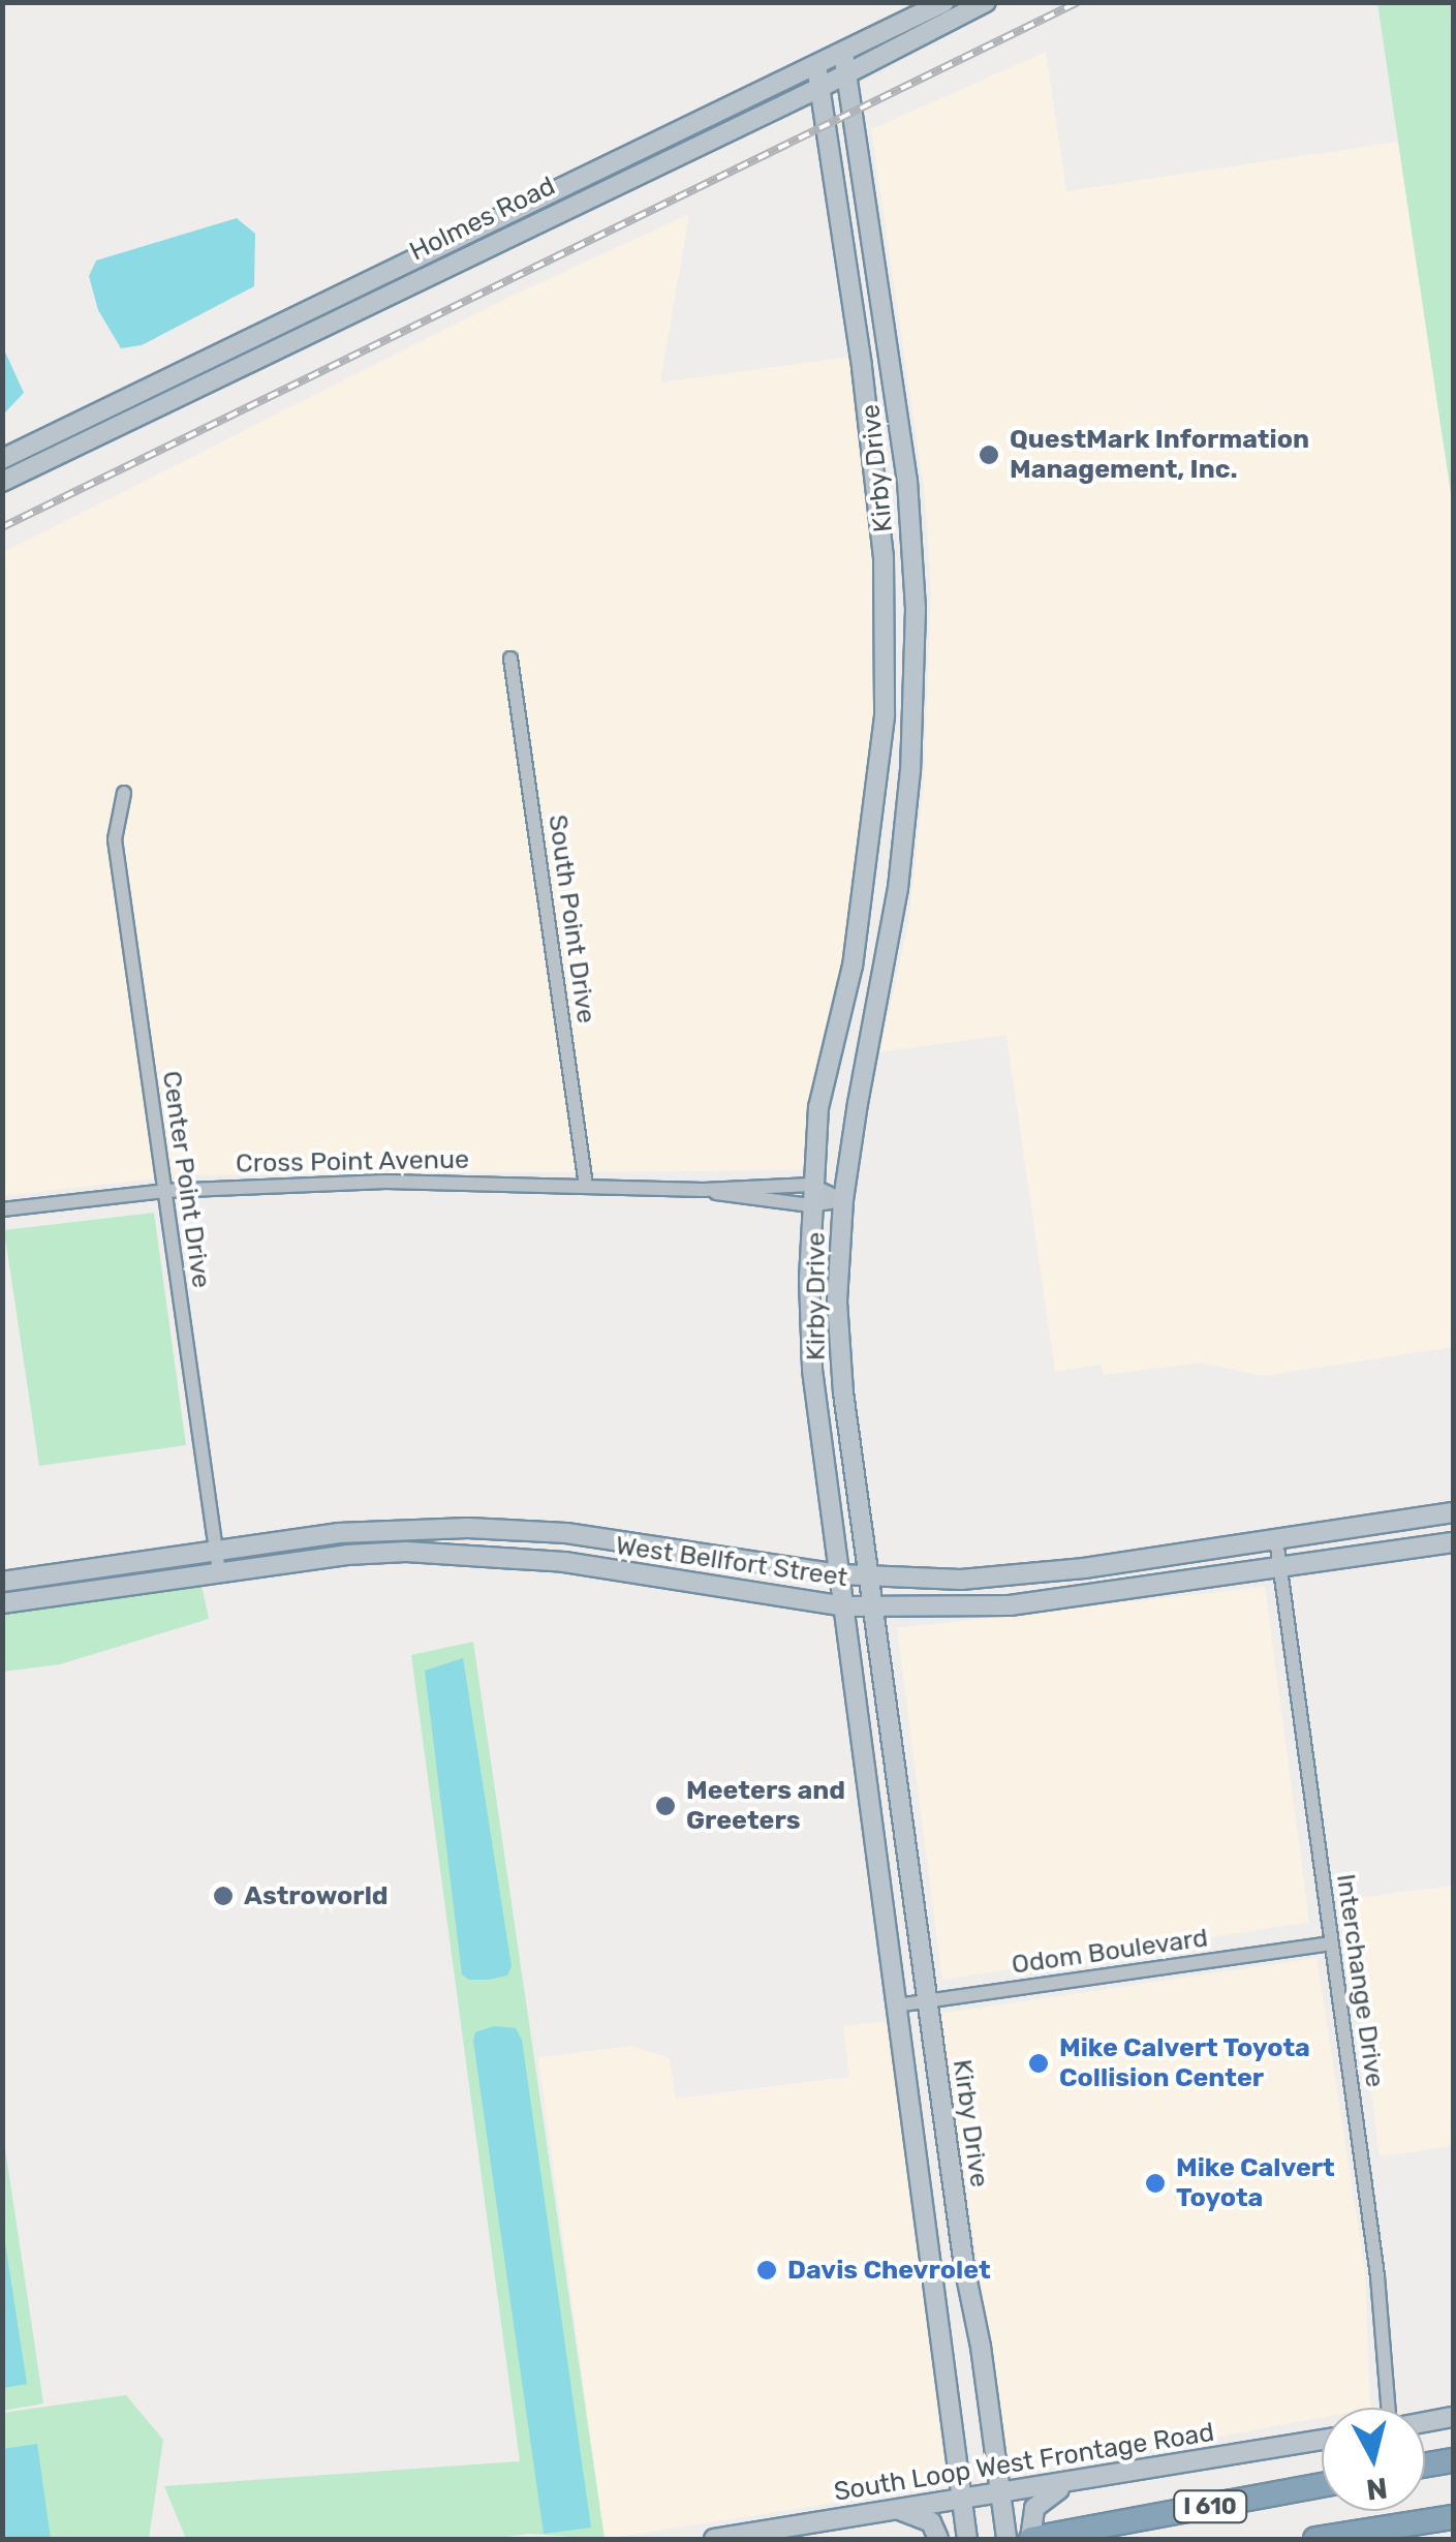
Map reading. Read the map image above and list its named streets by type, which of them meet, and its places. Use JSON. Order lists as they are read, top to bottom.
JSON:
{
  "streets": {
    "highway": ["I 610"],
    "main road": [
      "Holmes Road",
      "Kirby Drive",
      "West Bellfort Street",
      "South Loop West Frontage Road"
    ],
    "street": [
      "South Point Drive",
      "Cross Point Avenue",
      "Center Point Drive",
      "Odom Boulevard",
      "Interchange Drive"
    ]
  },
  "crossings": [
    ["Holmes Road", "Kirby Drive"],
    ["Kirby Drive", "Cross Point Avenue"],
    ["Kirby Drive", "West Bellfort Street"],
    ["Kirby Drive", "Odom Boulevard"],
    ["Kirby Drive", "South Loop West Frontage Road"],
    ["South Point Drive", "Cross Point Avenue"],
    ["Cross Point Avenue", "Center Point Drive"],
    ["Center Point Drive", "West Bellfort Street"],
    ["West Bellfort Street", "Interchange Drive"],
    ["Odom Boulevard", "Interchange Drive"]
  ],
  "places": [
    "QuestMark Information Management, Inc.",
    "Meeters and Greeters",
    "Astroworld",
    "Mike Calvert Toyota Collision Center",
    "Mike Calvert Toyota",
    "Davis Chevrolet"
  ],
  "north": "bottom"
}
